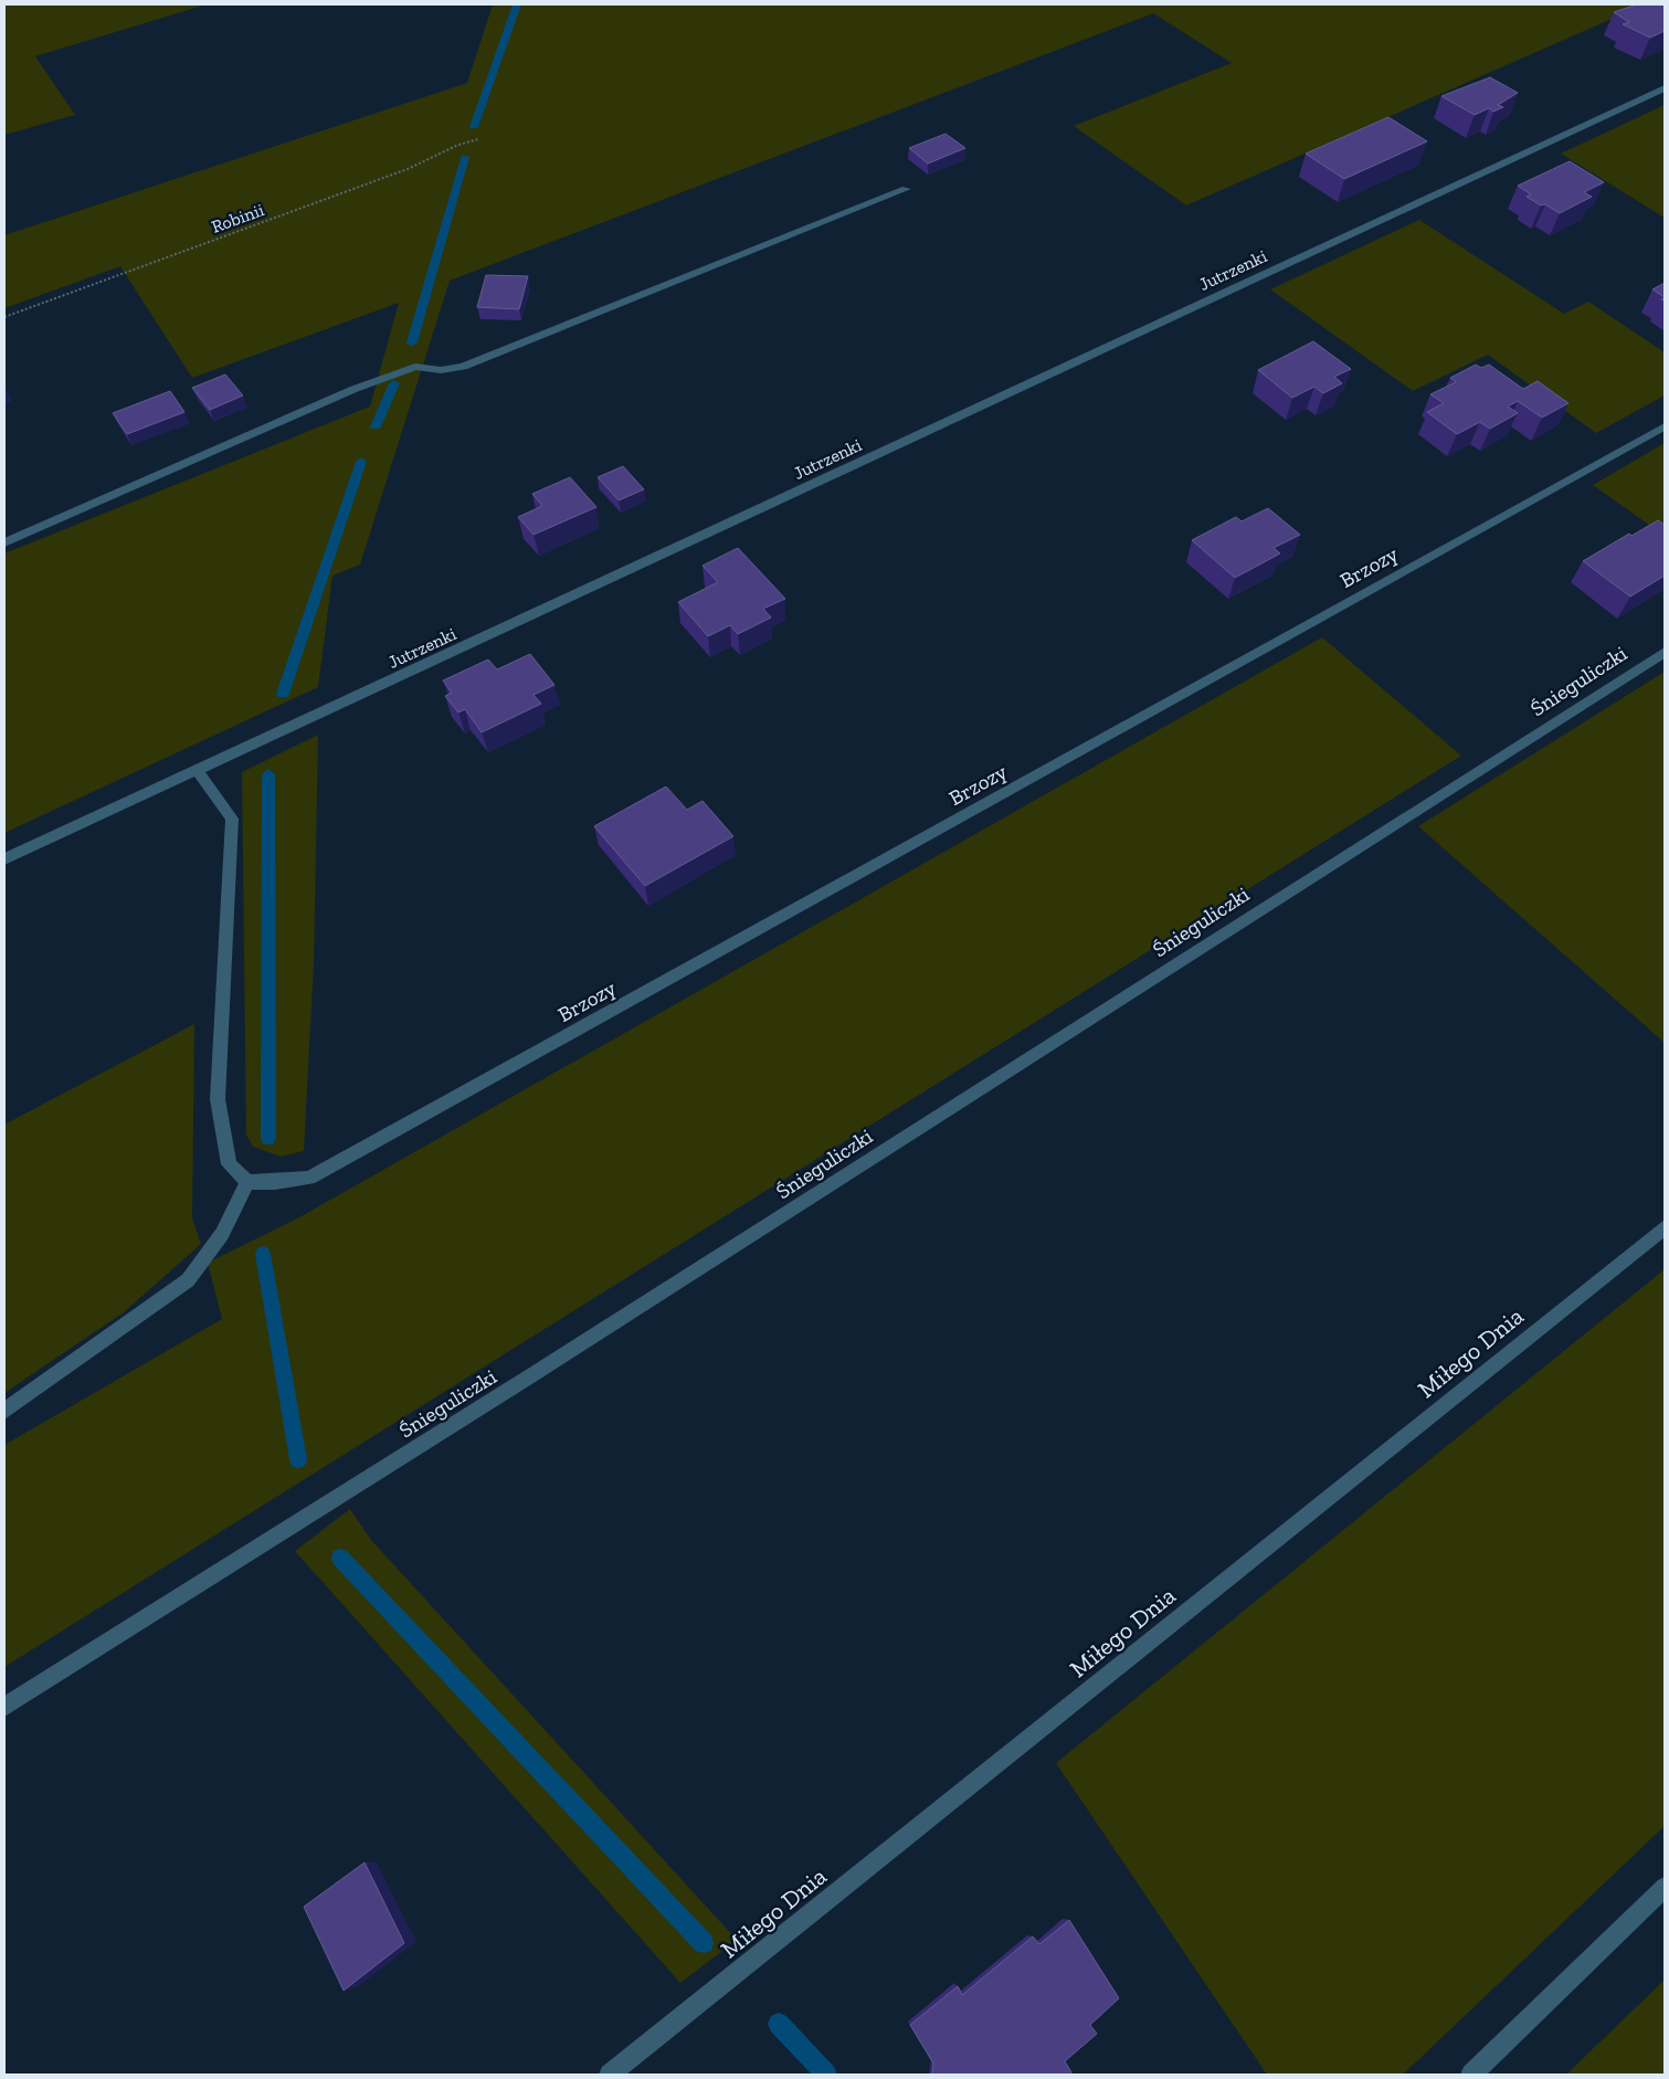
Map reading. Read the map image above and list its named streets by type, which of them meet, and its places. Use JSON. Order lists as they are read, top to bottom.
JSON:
{
  "streets": {
    "street": [
      "Jutrzenki",
      "Brzozy",
      "Śnieguliczki",
      "Miłego Dnia"
    ],
    "path": ["Robinii"]
  }
}
